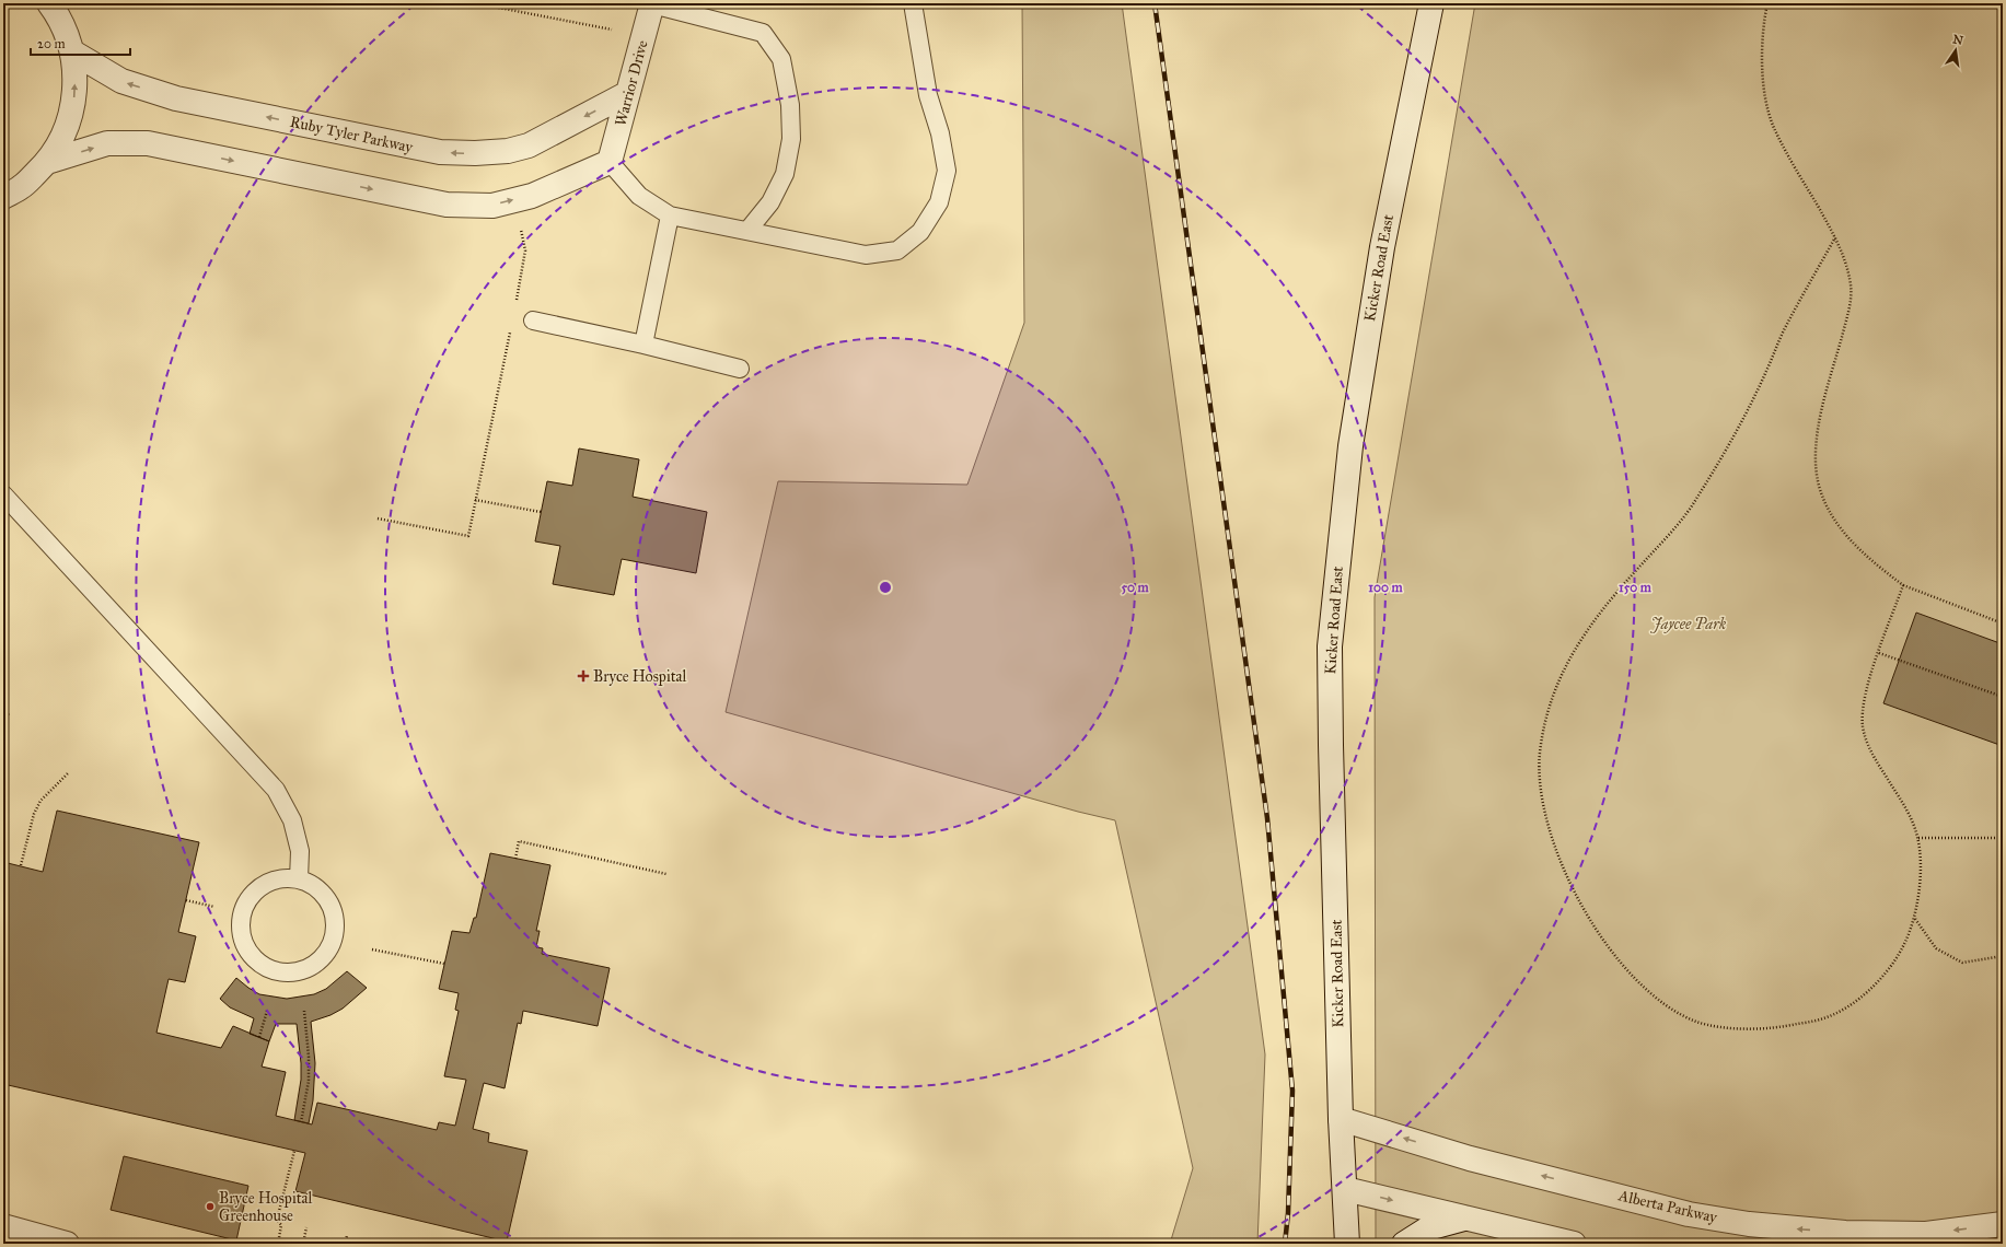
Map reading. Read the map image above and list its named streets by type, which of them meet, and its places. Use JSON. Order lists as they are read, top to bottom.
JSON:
{
  "streets": {
    "street": [
      "Warrior Drive",
      "Ruby Tyler Parkway",
      "Kicker Road East",
      "Alberta Parkway"
    ]
  },
  "crossings": [
    ["Warrior Drive", "Ruby Tyler Parkway"],
    ["Kicker Road East", "Alberta Parkway"]
  ],
  "parks": ["Jaycee Park"],
  "places": {
    "health": ["Bryce Hospital"],
    "other": ["Bryce Hospital Greenhouse"]
  },
  "scale_bar": "20 m",
  "north": "top",
  "rings": ["50 m", "100 m", "150 m"]
}
